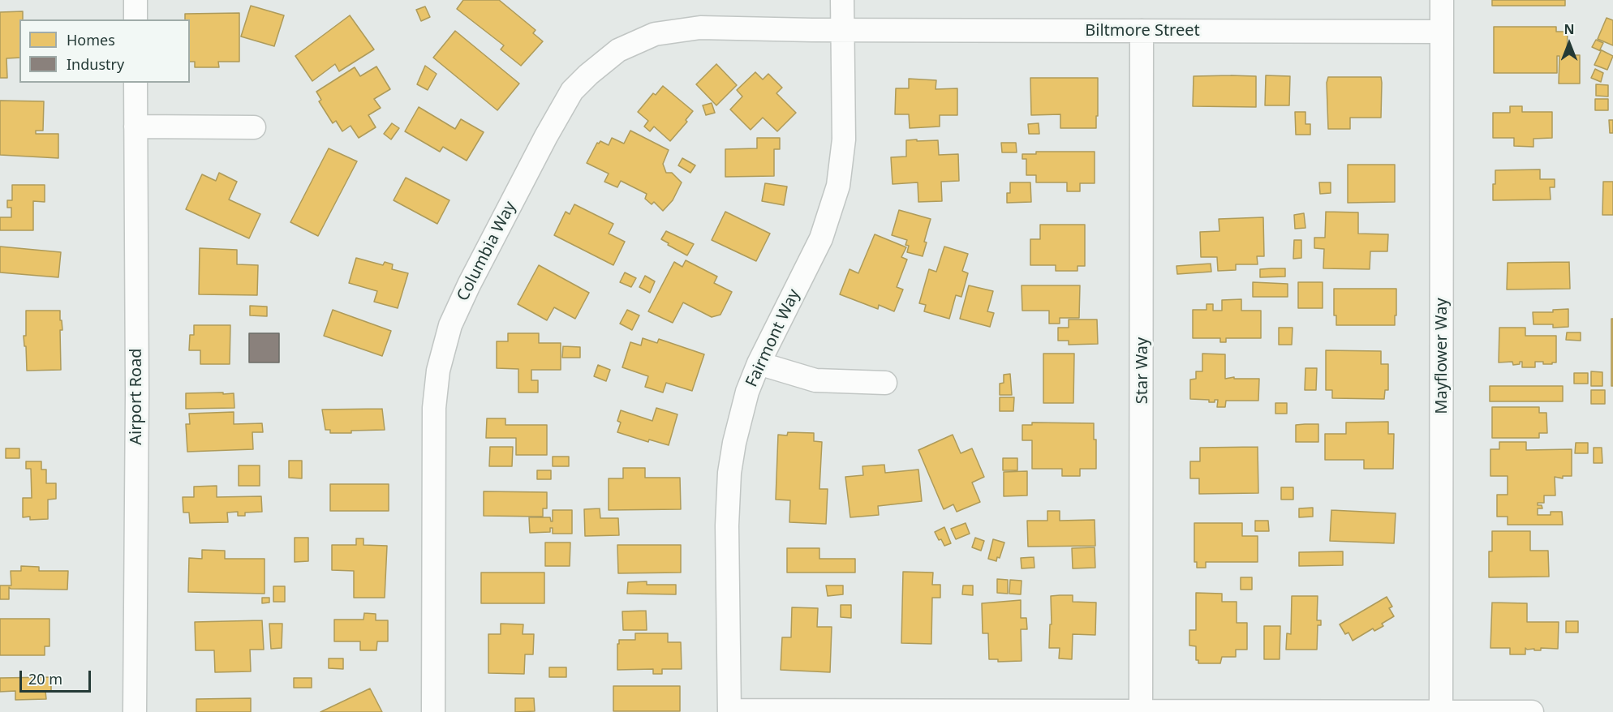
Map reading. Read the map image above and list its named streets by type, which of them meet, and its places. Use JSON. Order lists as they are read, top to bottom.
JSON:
{
  "streets": {
    "street": [
      "Biltmore Street",
      "Columbia Way",
      "Fairmont Way",
      "Mayflower Way",
      "Star Way",
      "Airport Road"
    ]
  },
  "crossings": [
    ["Biltmore Street", "Columbia Way"],
    ["Biltmore Street", "Fairmont Way"],
    ["Biltmore Street", "Mayflower Way"],
    ["Biltmore Street", "Star Way"],
    ["Columbia Way", "Fairmont Way"]
  ],
  "legend": ["Homes", "Industry"],
  "scale_bar": "20 m",
  "north": "top"
}
